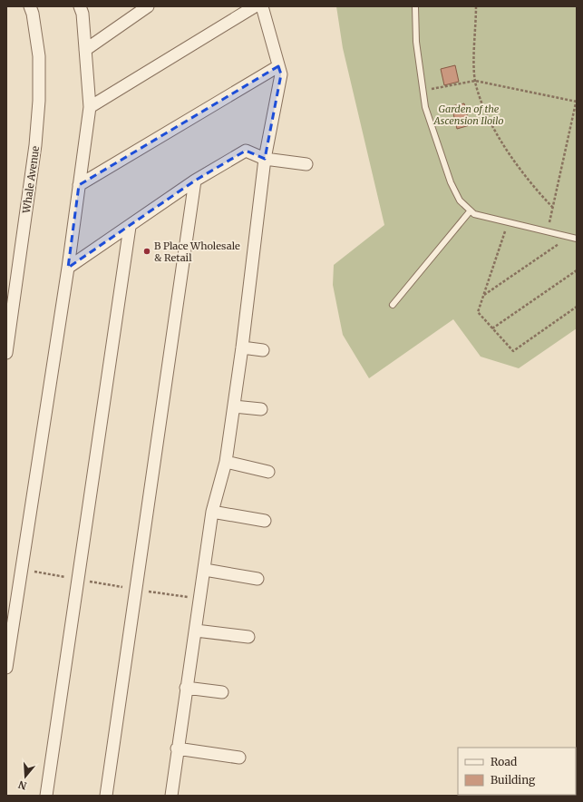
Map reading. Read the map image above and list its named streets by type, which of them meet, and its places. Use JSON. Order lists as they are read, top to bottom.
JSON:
{
  "streets": {
    "street": ["Whale Avenue"]
  },
  "parks": ["Garden of the Ascension Iloilo"],
  "places": ["B Place Wholesale & Retail"],
  "legend": ["Road", "Building"],
  "north": "bottom"
}
